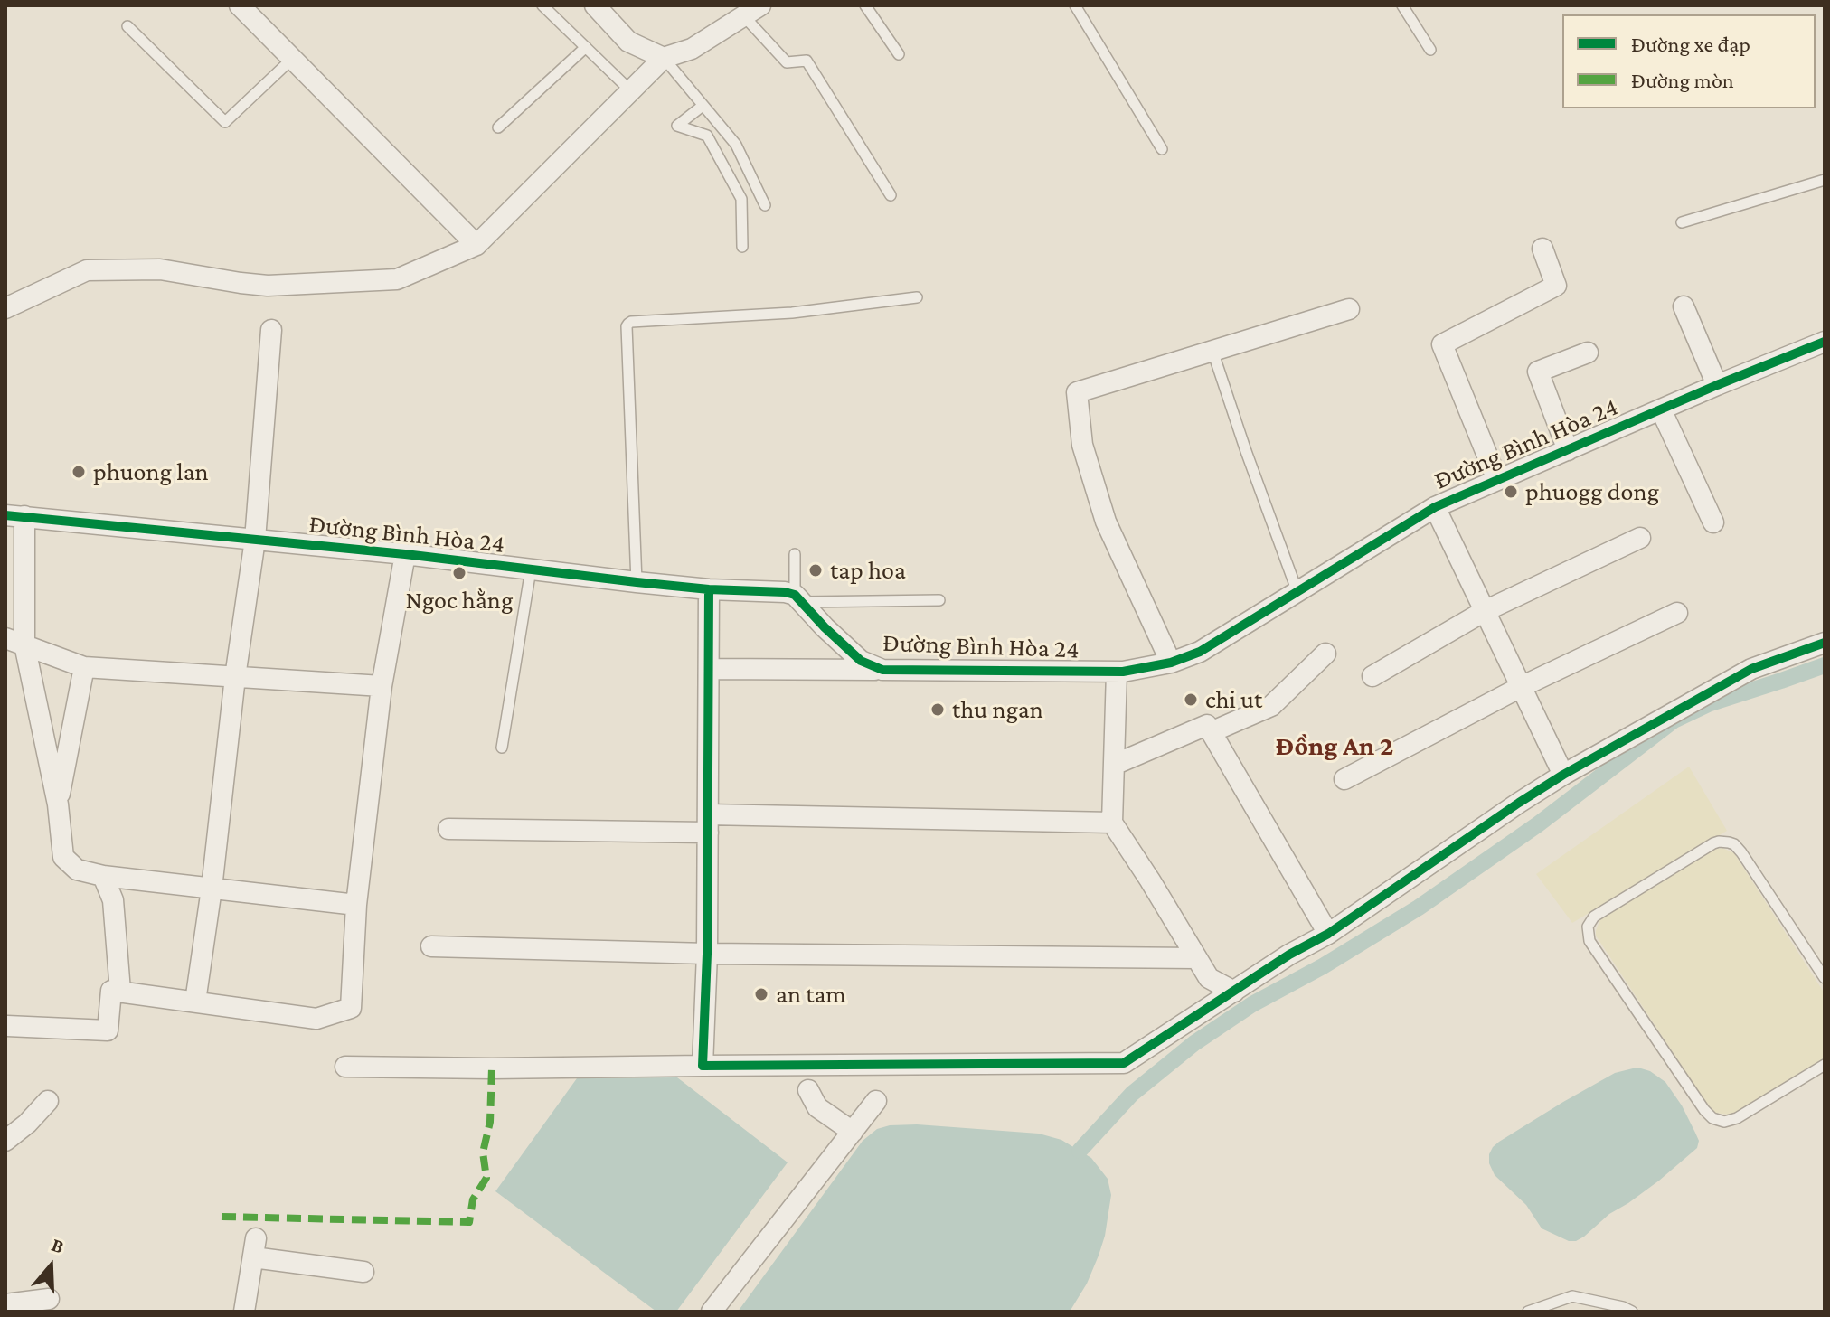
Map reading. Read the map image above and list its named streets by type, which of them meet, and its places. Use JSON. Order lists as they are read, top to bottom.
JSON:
{
  "streets": {
    "street": ["Đường Bình Hòa 24"]
  },
  "districts": ["Đồng An 2"],
  "places": [
    "phuong lan",
    "phuogg dong",
    "tap hoa",
    "Ngoc hằng",
    "chi ut",
    "thu ngan",
    "an tam"
  ],
  "legend": ["Đường xe đạp", "Đường mòn"],
  "north": "top"
}
